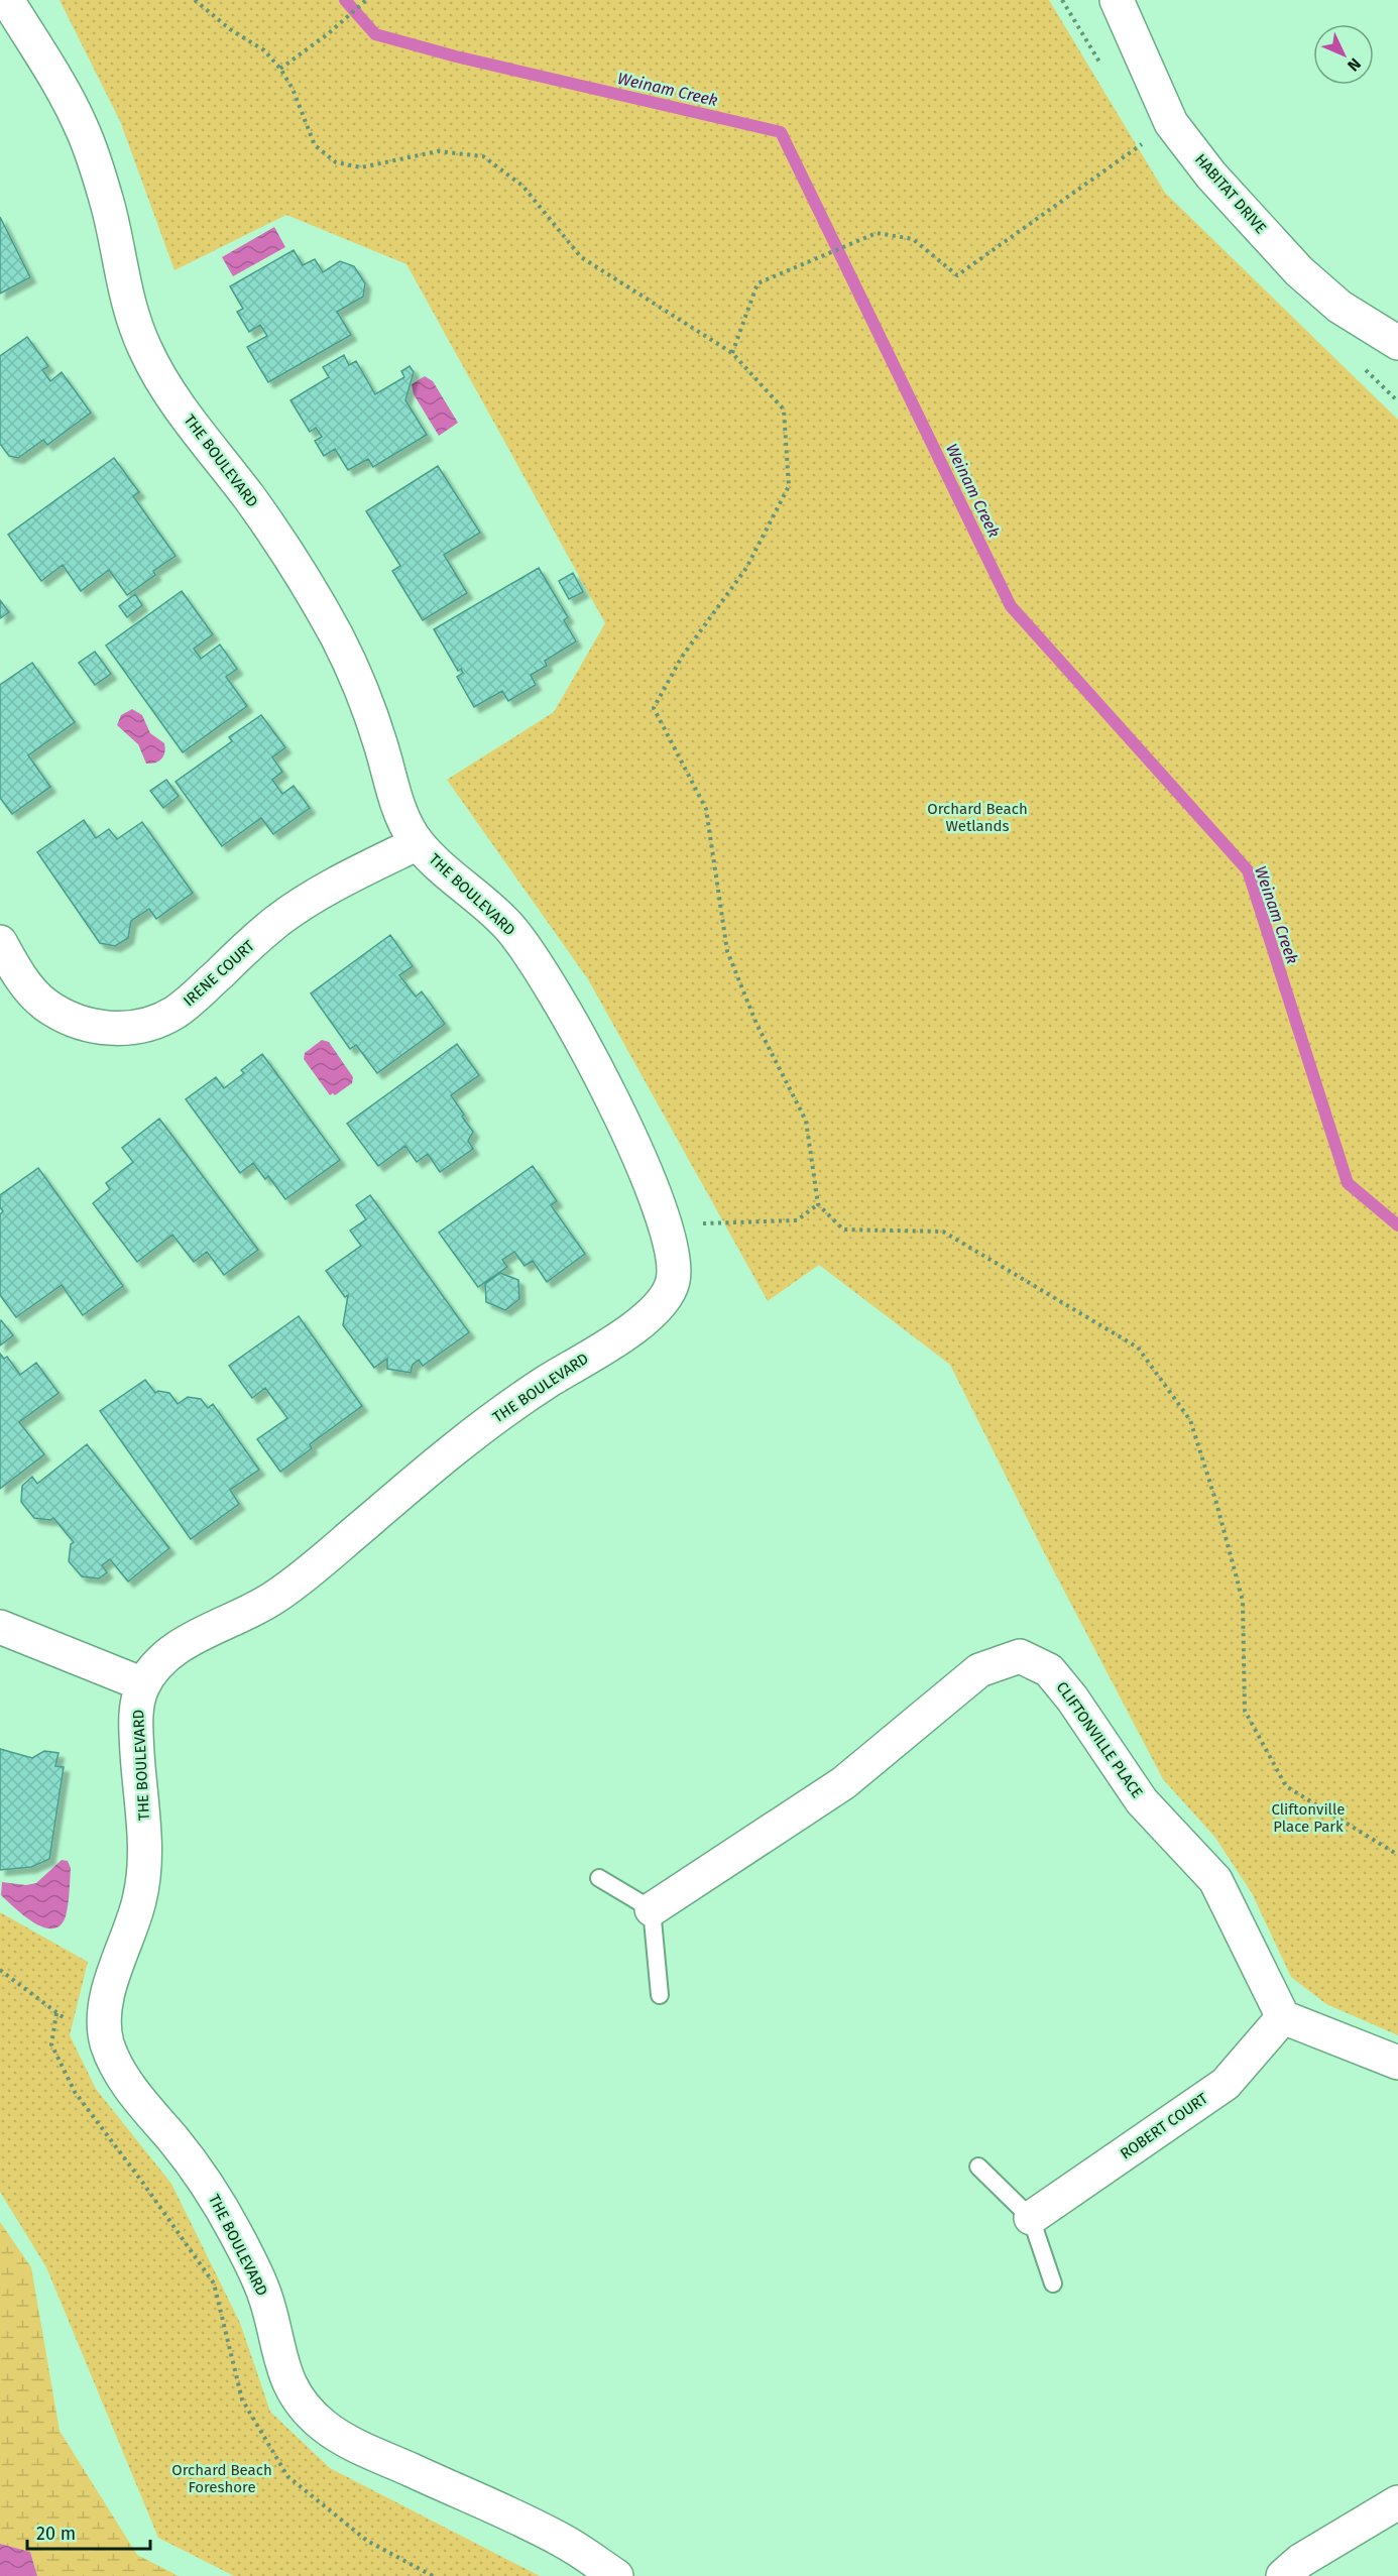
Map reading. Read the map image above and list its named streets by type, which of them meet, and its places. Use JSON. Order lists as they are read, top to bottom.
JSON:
{
  "streets": {
    "street": [
      "HABITAT DRIVE",
      "THE BOULEVARD",
      "IRENE COURT",
      "CLIFTONVILLE PLACE",
      "ROBERT COURT"
    ]
  },
  "crossings": [
    ["THE BOULEVARD", "IRENE COURT"],
    ["CLIFTONVILLE PLACE", "ROBERT COURT"]
  ],
  "water": ["Weinam Creek"],
  "parks": ["Orchard Beach Wetlands", "Cliftonville Place Park", "Orchard Beach Foreshore"],
  "scale_bar": "20 m",
  "north": "bottom right"
}
